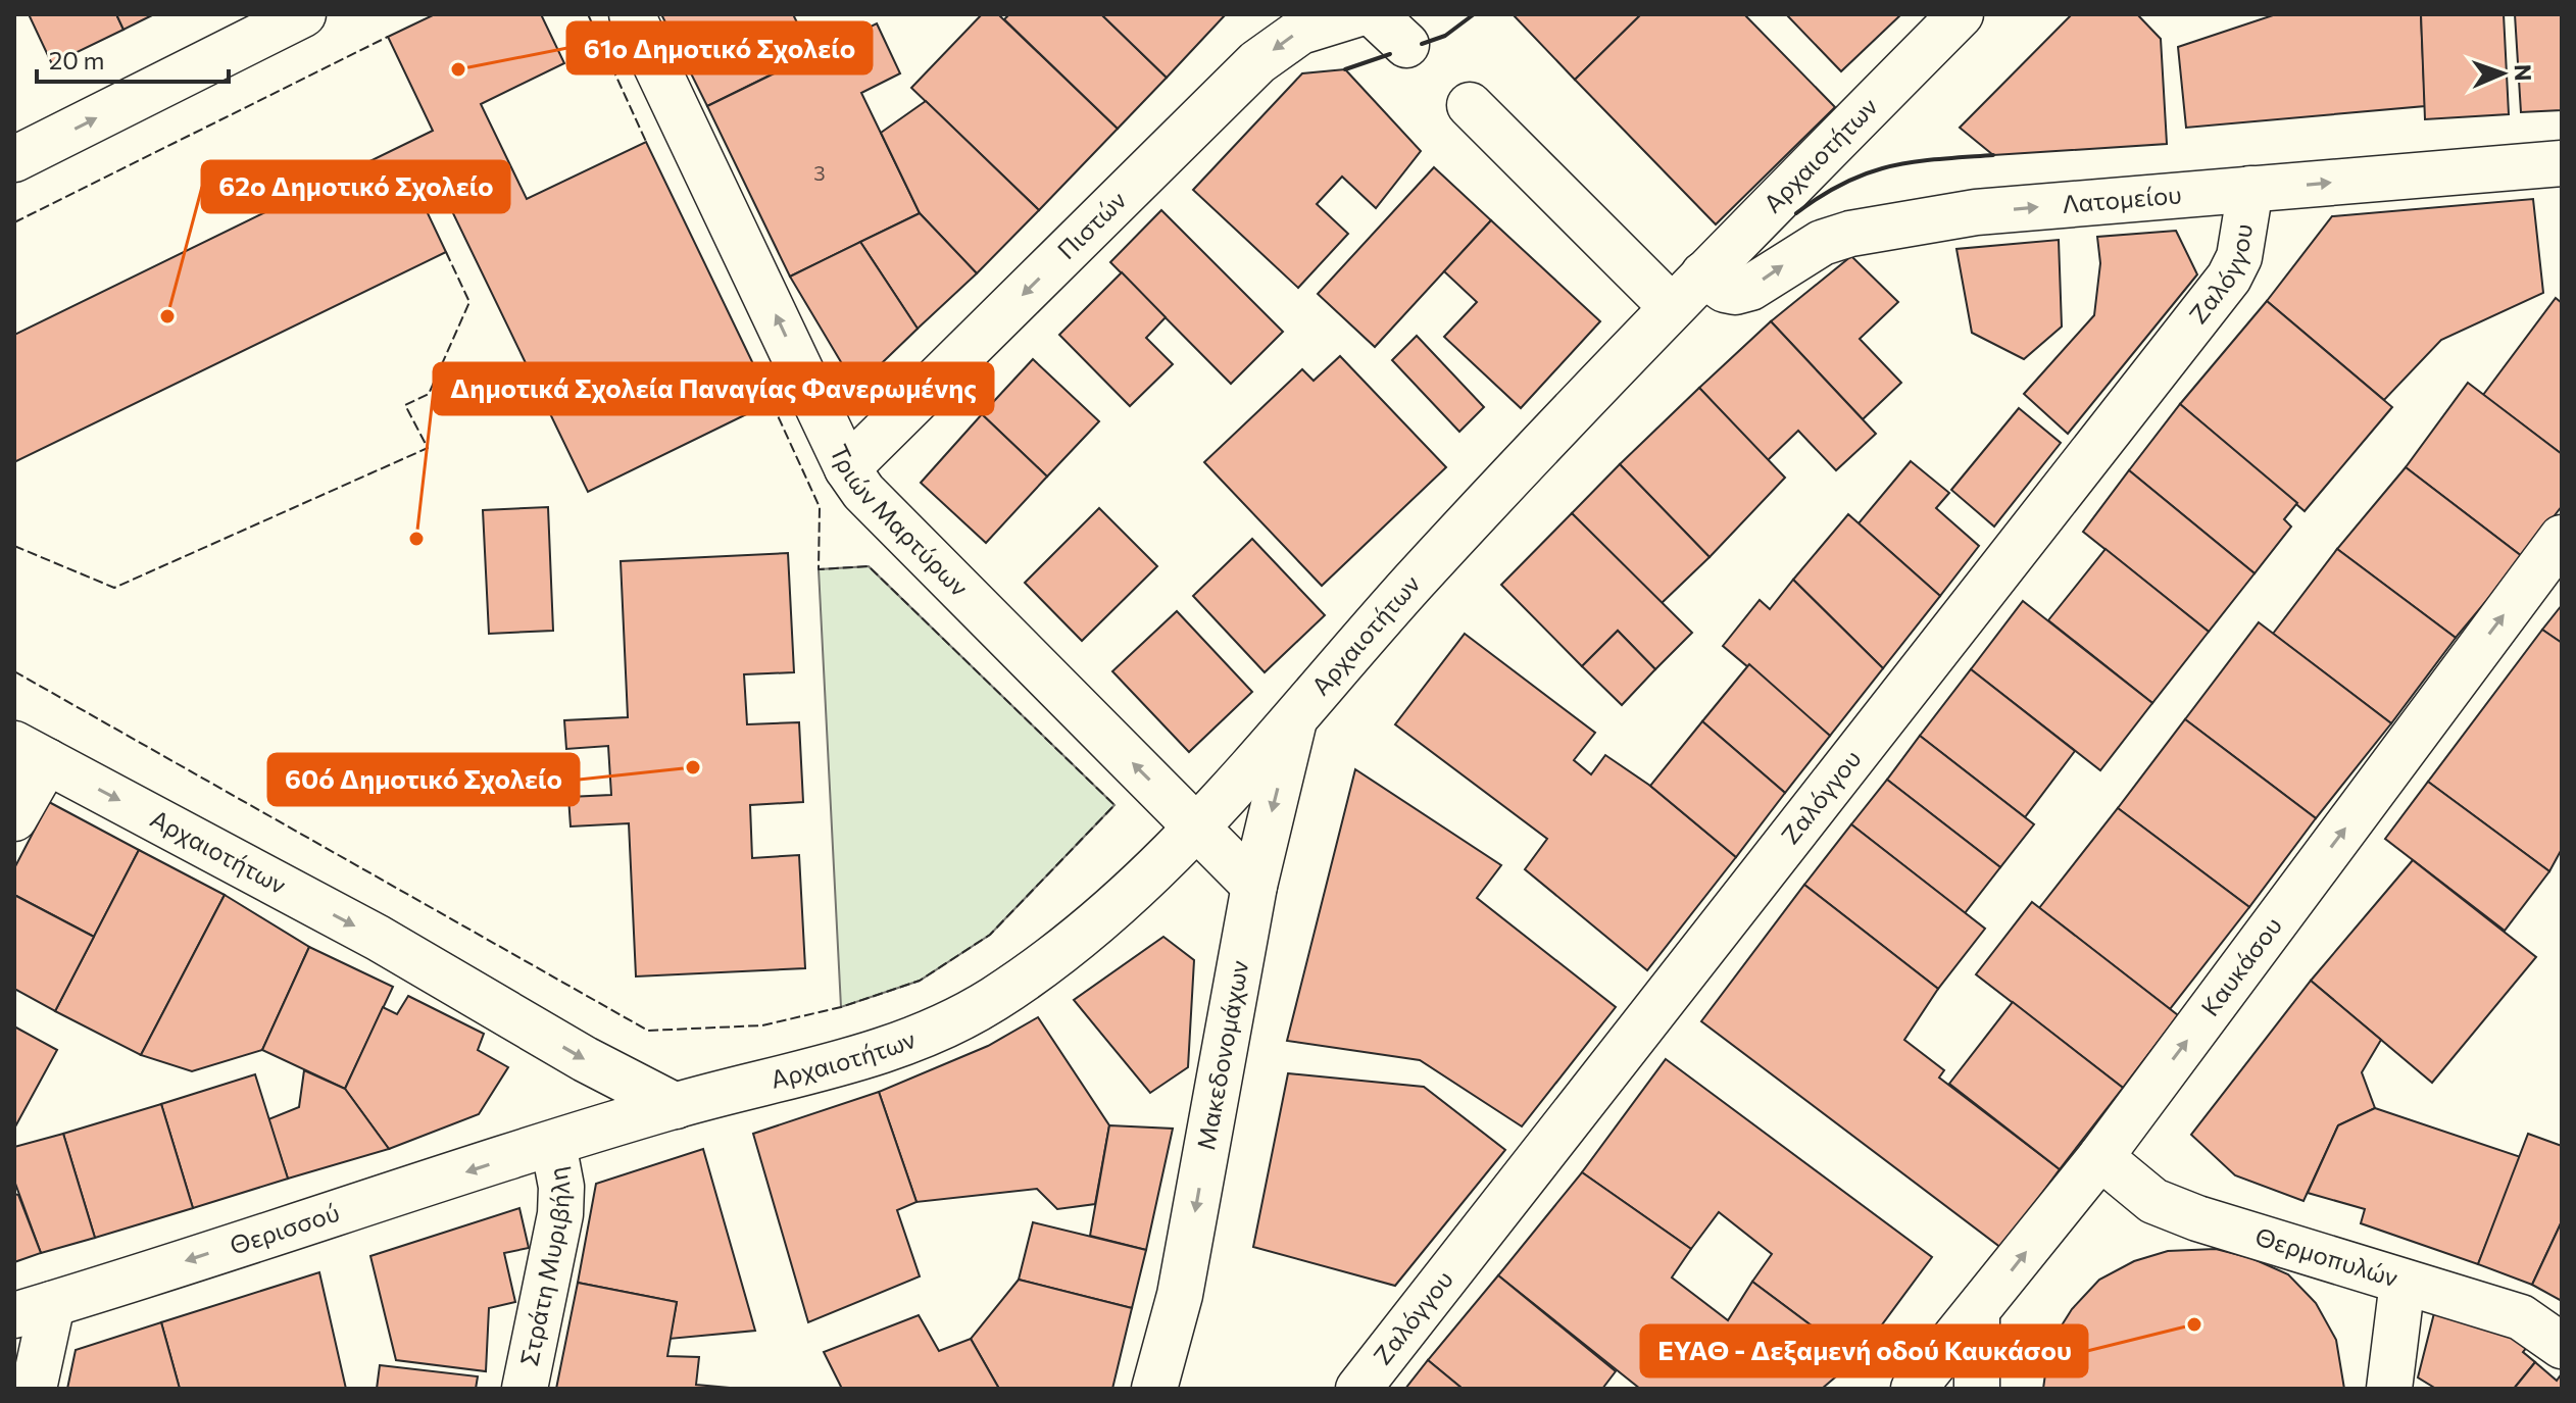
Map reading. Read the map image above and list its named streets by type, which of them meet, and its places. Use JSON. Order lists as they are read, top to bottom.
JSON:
{
  "streets": {
    "street": [
      "Αρχαιοτήτων",
      "Λατομείου",
      "Πιστών",
      "Ζαλόγγου",
      "Τριών Μαρτύρων",
      "Καυκάσου",
      "Μακεδονομάχων",
      "Θερισσού",
      "Θερμοπυλών",
      "Στράτη Μυριβήλη"
    ]
  },
  "crossings": [
    ["Αρχαιοτήτων", "Λατομείου"],
    ["Αρχαιοτήτων", "Τριών Μαρτύρων"],
    ["Αρχαιοτήτων", "Μακεδονομάχων"],
    ["Αρχαιοτήτων", "Θερισσού"],
    ["Αρχαιοτήτων", "Στράτη Μυριβήλη"],
    ["Λατομείου", "Ζαλόγγου"],
    ["Πιστών", "Τριών Μαρτύρων"],
    ["Τριών Μαρτύρων", "Μακεδονομάχων"],
    ["Καυκάσου", "Θερμοπυλών"],
    ["Θερισσού", "Στράτη Μυριβήλη"]
  ],
  "one_way": [
    "Λατομείου",
    "Πιστών",
    "Τριών Μαρτύρων",
    "Καυκάσου",
    "Μακεδονομάχων",
    "Θερισσού"
  ],
  "places": [
    "61ο Δημοτικό Σχολείο",
    "62ο Δημοτικό Σχολείο",
    "Δημοτικά Σχολεία Παναγίας Φανερωμένης",
    "60ό Δημοτικό Σχολείο",
    "ΕΥΑΘ - Δεξαμενή οδού Καυκάσου"
  ],
  "house_numbers": ["3"],
  "scale_bar": "20 m",
  "north": "right"
}
